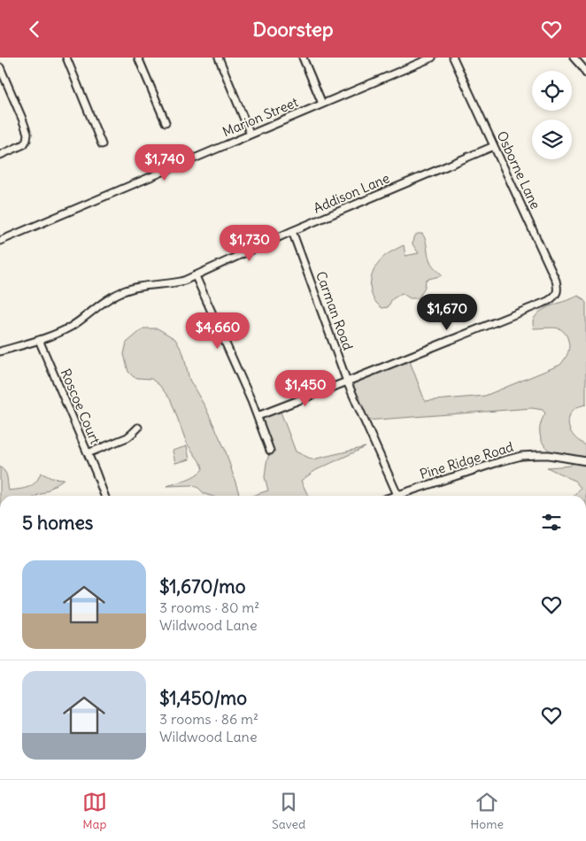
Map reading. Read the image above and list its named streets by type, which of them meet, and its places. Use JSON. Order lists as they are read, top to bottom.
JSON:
{
  "streets": {
    "street": [
      "Marion Street",
      "Osborne Lane",
      "Addison Lane",
      "Carman Road",
      "Roscoe Court",
      "Pine Ridge Road"
    ]
  },
  "crossings": [
    ["Osborne Lane", "Addison Lane"],
    ["Osborne Lane", "Carman Road"],
    ["Addison Lane", "Carman Road"],
    ["Addison Lane", "Roscoe Court"],
    ["Carman Road", "Pine Ridge Road"]
  ],
  "page": {
    "header": "Doorstep",
    "price": [
      "$1,740",
      "$1,730",
      "$1,670",
      "$4,660",
      "$1,450"
    ],
    "heading": "5 homes",
    "list": [
      {
        "name": "$1,670/mo",
        "note": "3 rooms · 80 m² · Wildwood Lane"
      },
      {
        "name": "$1,450/mo",
        "note": "3 rooms · 86 m² · Wildwood Lane"
      }
    ],
    "tabs": ["Map", "Saved", "Home"]
  }
}
